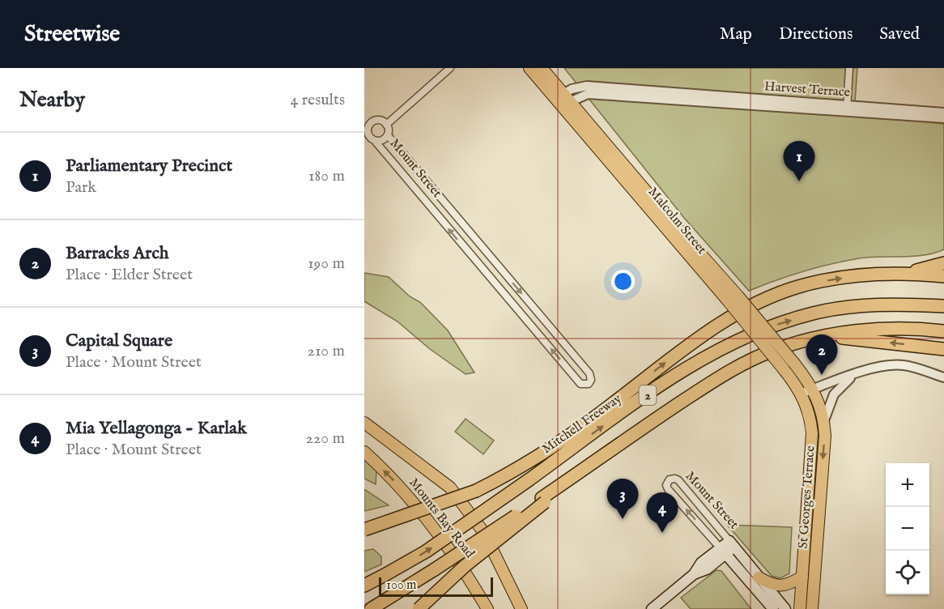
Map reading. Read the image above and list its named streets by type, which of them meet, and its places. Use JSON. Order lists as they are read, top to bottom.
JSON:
{
  "streets": {
    "highway": ["2", "Mitchell Freeway"],
    "main road": [
      "Mount Street",
      "Malcolm Street",
      "St Georges Terrace",
      "Mounts Bay Road"
    ],
    "street": ["Harvest Terrace"]
  },
  "crossings": [
    ["Harvest Terrace", "Malcolm Street"],
    ["Malcolm Street", "St Georges Terrace"]
  ],
  "scale_bar": "100 m",
  "page": {
    "header": "Streetwise",
    "nav": ["Map", "Directions", "Saved"],
    "heading": ["Nearby", "4 results"],
    "list": [
      {
        "mark": "1",
        "name": "Parliamentary Precinct",
        "note": "Park",
        "value": "180 m"
      },
      {
        "mark": "2",
        "name": "Barracks Arch",
        "note": "Place · Elder Street",
        "value": "190 m"
      },
      {
        "mark": "3",
        "name": "Capital Square",
        "note": "Place · Mount Street",
        "value": "210 m"
      },
      {
        "mark": "4",
        "name": "Mia Yellagonga - Karlak",
        "note": "Place · Mount Street",
        "value": "220 m"
      }
    ],
    "pins": [
      "1",
      "2",
      "3",
      "4"
    ],
    "map_buttons": ["+", "−"],
    "scale": "100 m"
  }
}
